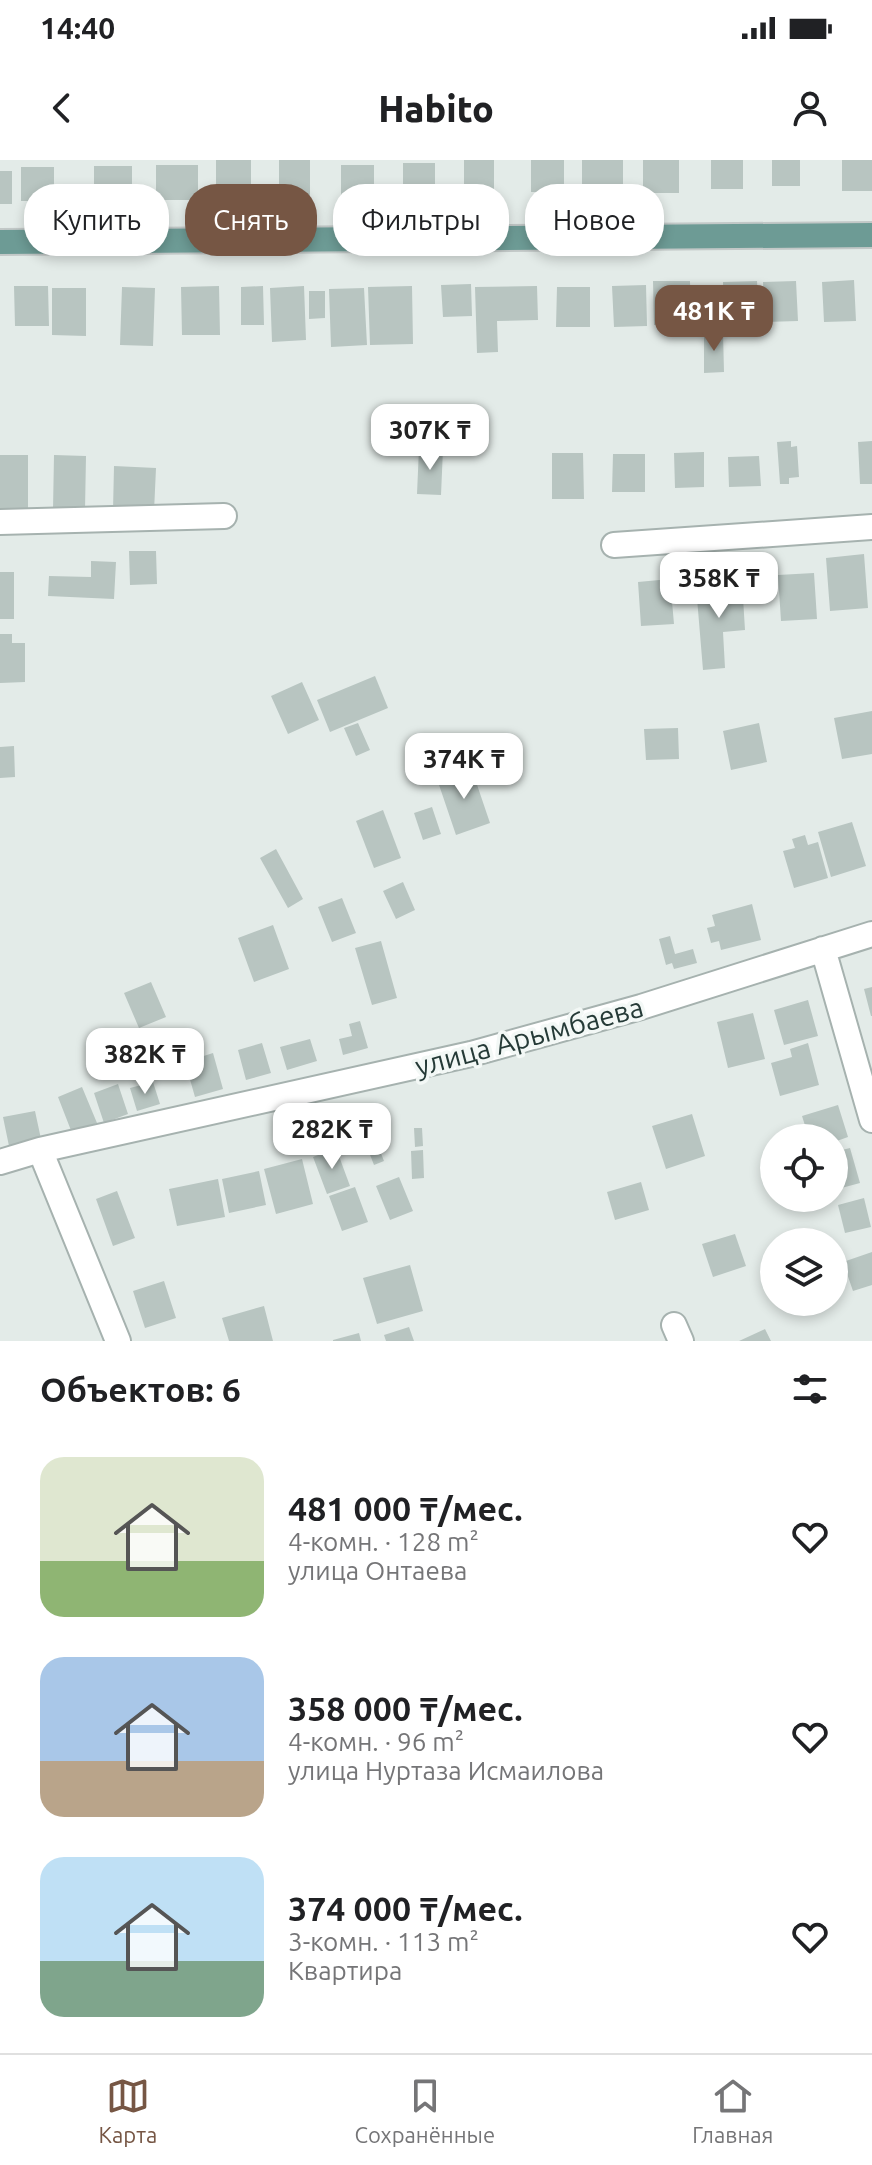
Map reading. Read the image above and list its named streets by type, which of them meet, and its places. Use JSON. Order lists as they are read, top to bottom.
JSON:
{
  "streets": {
    "street": ["улица Арымбаева"]
  },
  "page": {
    "status": "14:40",
    "header": "Habito",
    "chip": [
      "Купить",
      "Снять",
      "Фильтры",
      "Новое"
    ],
    "price": [
      "481K ₸",
      "307K ₸",
      "358K ₸",
      "374K ₸",
      "382K ₸",
      "282K ₸"
    ],
    "heading": "Объектов: 6",
    "list": [
      {
        "name": "481 000 ₸/мес.",
        "note": "4-комн. · 128 m² · улица Онтаева"
      },
      {
        "name": "358 000 ₸/мес.",
        "note": "4-комн. · 96 m² · улица Нуртаза Исмаилова"
      },
      {
        "name": "374 000 ₸/мес.",
        "note": "3-комн. · 113 m² · Квартира"
      }
    ],
    "tabs": ["Карта", "Сохранённые", "Главная"]
  }
}
